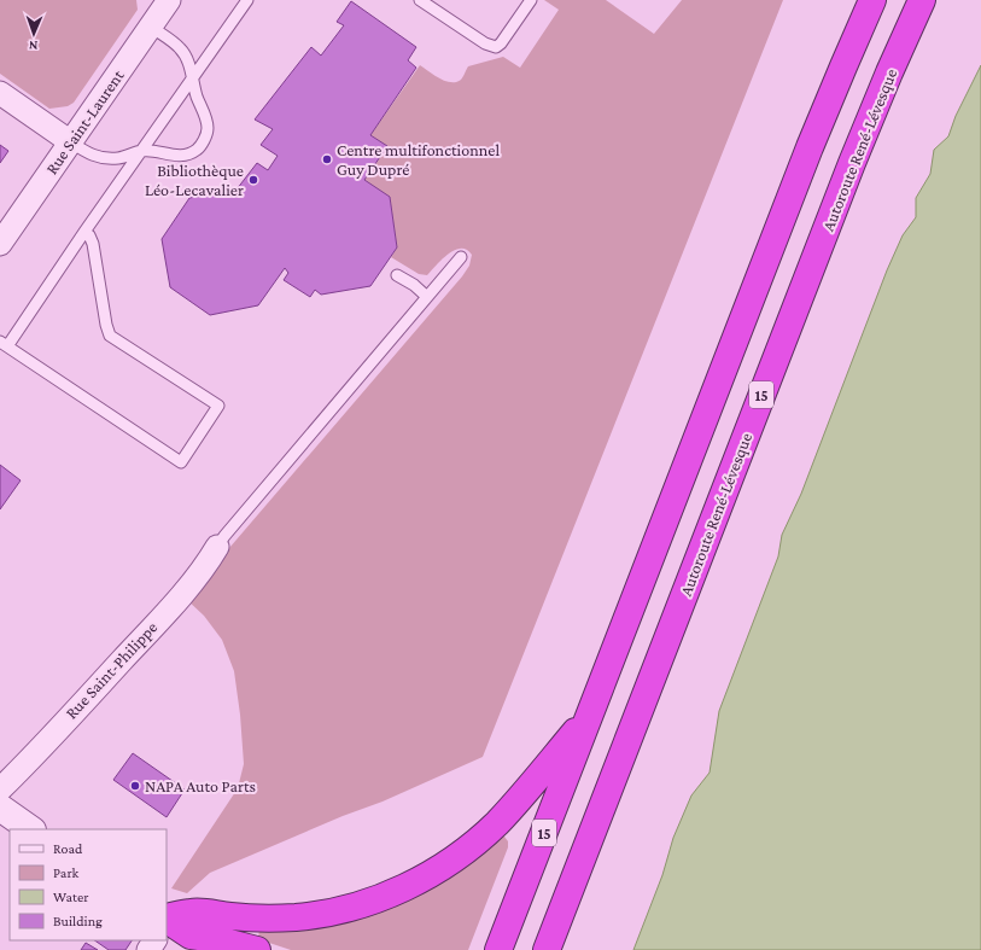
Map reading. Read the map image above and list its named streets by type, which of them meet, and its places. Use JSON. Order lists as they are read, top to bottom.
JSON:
{
  "streets": {
    "highway": ["Autoroute René-Lévesque", "15"],
    "street": ["Rue Saint-Laurent", "Rue Saint-Philippe"]
  },
  "places": ["Centre multifonctionnel Guy Dupré", "Bibliothèque Léo-Lecavalier", "NAPA Auto Parts"],
  "legend": [
    "Road",
    "Park",
    "Water",
    "Building"
  ],
  "north": "bottom"
}
